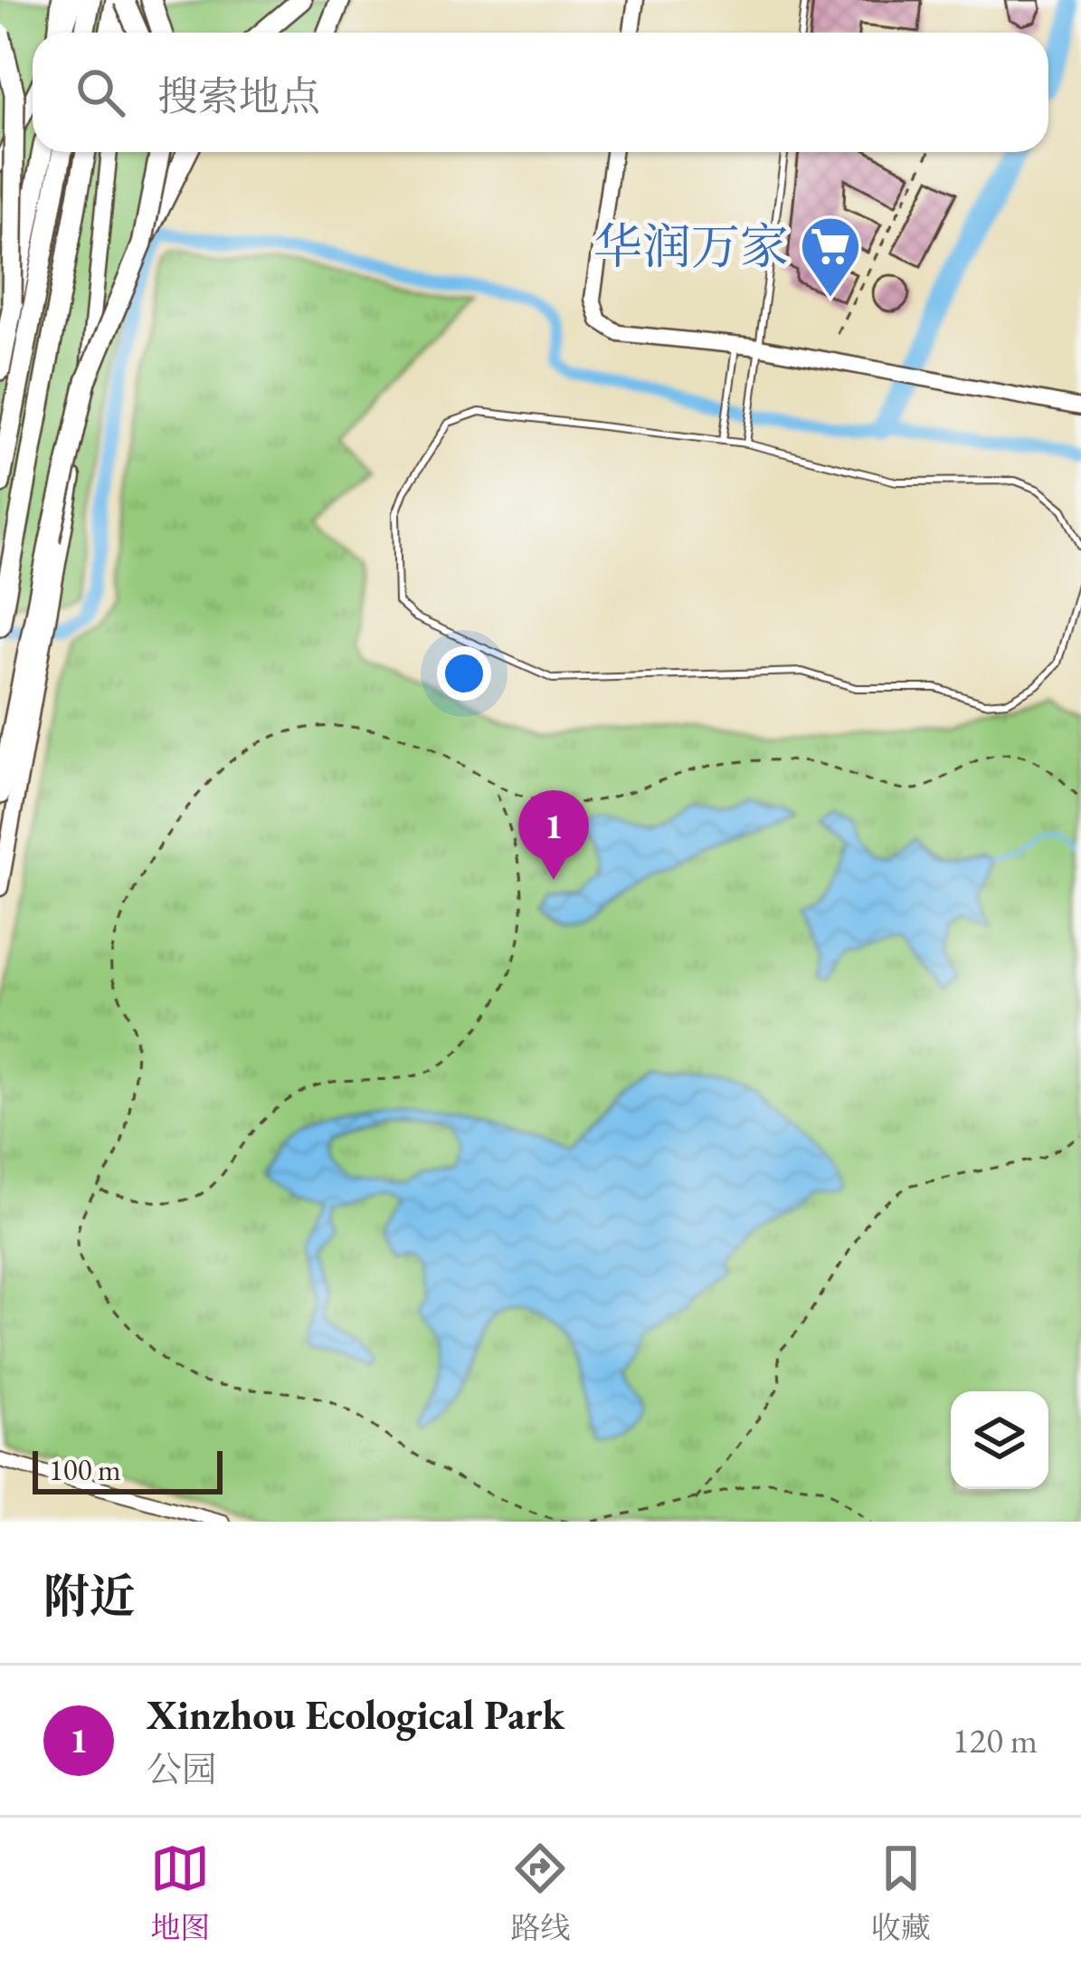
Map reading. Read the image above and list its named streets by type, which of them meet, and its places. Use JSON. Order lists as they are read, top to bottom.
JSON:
{
  "places": {
    "supermarket": ["华润万家"]
  },
  "scale_bar": "100 m",
  "page": {
    "search": "搜索地点",
    "pins": "1",
    "scale": "100 m",
    "heading": "附近",
    "list": [
      {
        "mark": "1",
        "name": "Xinzhou Ecological Park",
        "note": "公园",
        "value": "120 m"
      }
    ],
    "nav": ["地图", "路线", "收藏"]
  }
}
